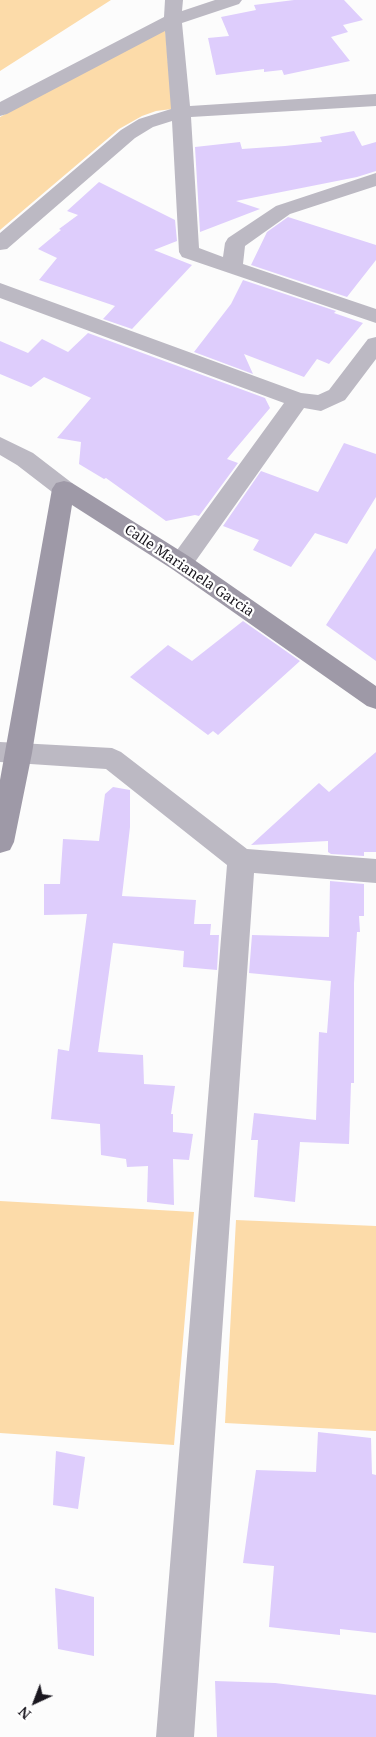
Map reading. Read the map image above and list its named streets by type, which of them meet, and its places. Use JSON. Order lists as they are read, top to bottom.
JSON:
{
  "streets": {
    "street": ["Calle Marianela Garcia"]
  },
  "north": "bottom left"
}
